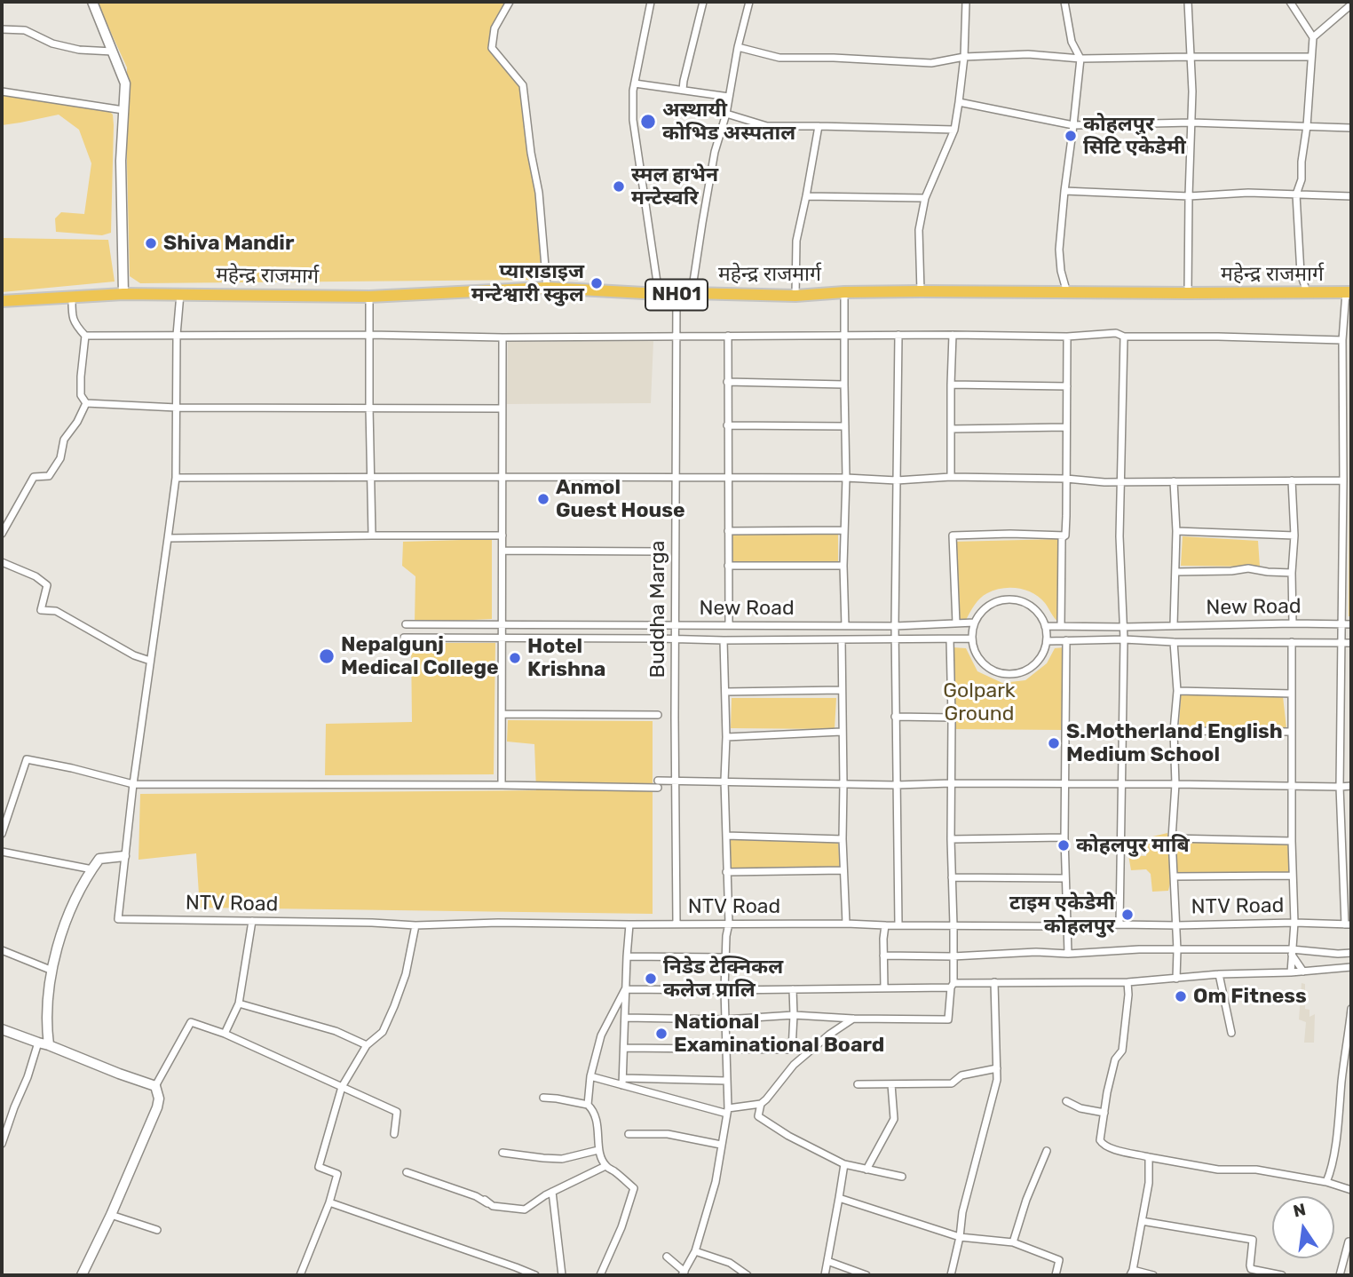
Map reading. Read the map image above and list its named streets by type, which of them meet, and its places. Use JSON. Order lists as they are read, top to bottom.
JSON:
{
  "streets": {
    "highway": ["महेन्द्र राजमार्ग", "NH01"],
    "street": ["New Road", "Buddha Marga", "NTV Road"]
  },
  "crossings": [
    ["महेन्द्र राजमार्ग", "Buddha Marga"],
    ["New Road", "Buddha Marga"],
    ["Buddha Marga", "NTV Road"]
  ],
  "parks": ["Golpark Ground"],
  "places": [
    "अस्थायी कोभिड अस्पताल",
    "कोहलपुर सिटि एकेडेमी",
    "स्मल हाभेन मन्टेस्वरि",
    "Shiva Mandir",
    "प्याराडाइज मन्टेश्वारी स्कुल",
    "Anmol Guest House",
    "Nepalgunj Medical College",
    "Hotel Krishna",
    "S.Motherland English Medium School",
    "कोहलपुर माबि",
    "टाइम एकेडेमी कोहलपुर",
    "निडेड टेक्निकल कलेज प्रालि",
    "Om Fitness",
    "National Examinational Board"
  ],
  "north": "top"
}
